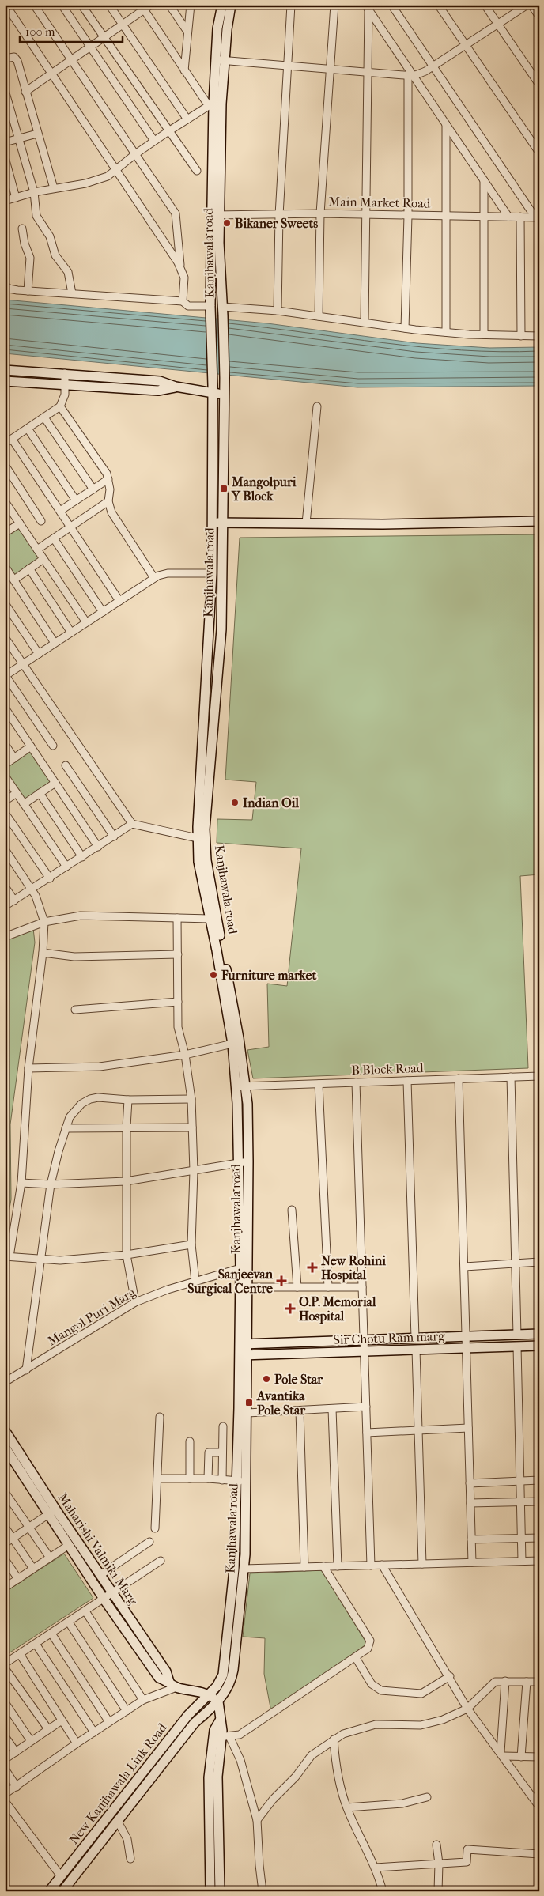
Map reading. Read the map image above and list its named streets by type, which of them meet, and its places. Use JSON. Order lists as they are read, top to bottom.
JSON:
{
  "streets": {
    "main road": [
      "Kanjhawala road",
      "Sir Chotu Ram marg",
      "Maharishi Valmiki Marg",
      "New Kanjhawala Link Road"
    ],
    "street": ["Main Market Road", "B Block Road", "Mangol Puri Marg"]
  },
  "crossings": [
    ["Main Market Road", "Kanjhawala road"],
    ["Kanjhawala road", "B Block Road"],
    ["Kanjhawala road", "Mangol Puri Marg"],
    ["Kanjhawala road", "Sir Chotu Ram marg"],
    ["Kanjhawala road", "Maharishi Valmiki Marg"],
    ["Kanjhawala road", "New Kanjhawala Link Road"],
    ["Maharishi Valmiki Marg", "New Kanjhawala Link Road"]
  ],
  "places": {
    "other": [
      "Bikaner Sweets",
      "Indian Oil",
      "Furniture market",
      "Pole Star"
    ],
    "transit": ["Mangolpuri Y Block", "Avantika Pole Star"],
    "health": ["New Rohini Hospital", "Sanjeevan Surgical Centre", "O.P. Memorial Hospital"]
  },
  "scale_bar": "100 m"
}
